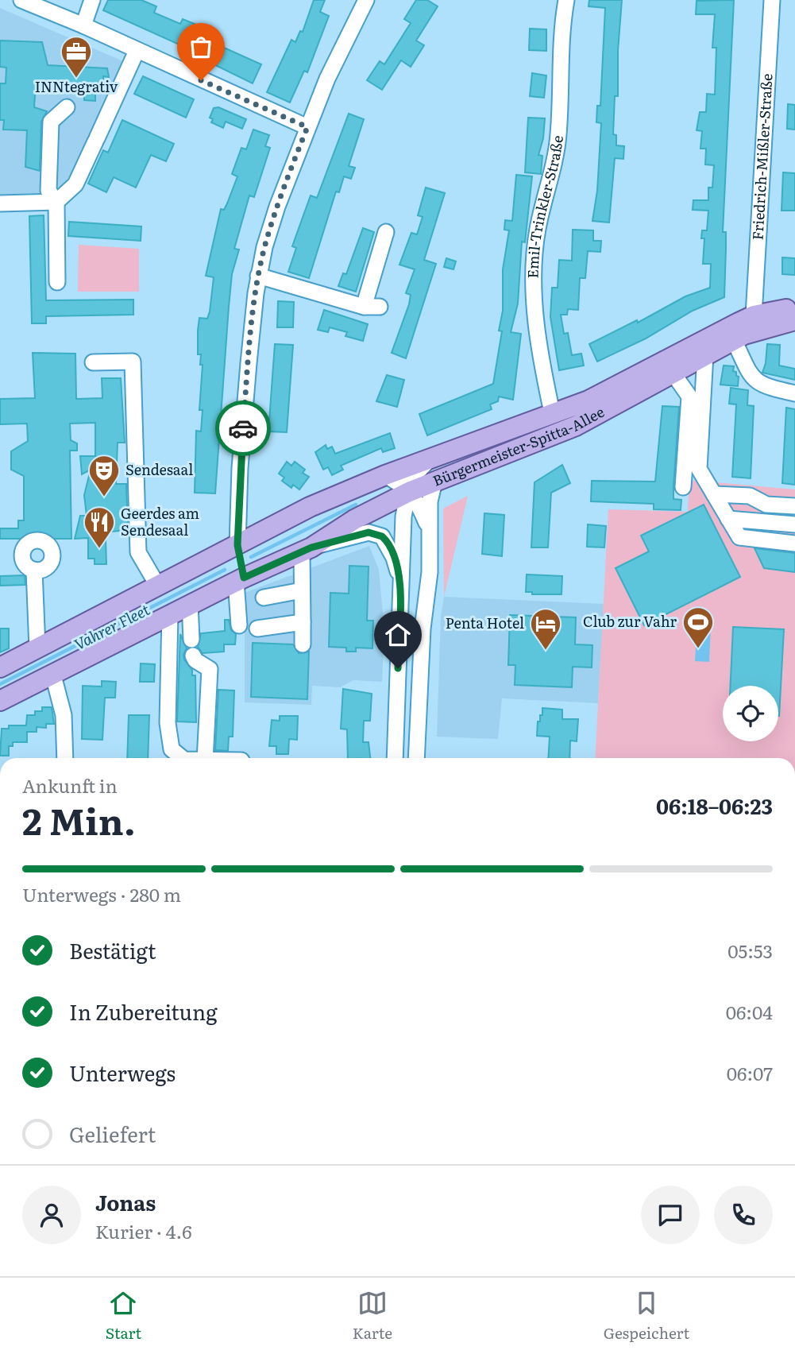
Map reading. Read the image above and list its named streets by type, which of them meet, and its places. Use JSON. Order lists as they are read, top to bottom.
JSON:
{
  "streets": {
    "main road": ["Bürgermeister-Spitta-Allee"],
    "street": ["Friedrich-Mißler-Straße", "Emil-Trinkler-Straße"]
  },
  "crossings": [
    ["Friedrich-Mißler-Straße", "Bürgermeister-Spitta-Allee"],
    ["Emil-Trinkler-Straße", "Bürgermeister-Spitta-Allee"]
  ],
  "water": ["Vahrer Fleet"],
  "places": {
    "office": ["INNtegrativ"],
    "theatre": ["Sendesaal"],
    "restaurant": ["Geerdes am Sendesaal"],
    "sports": ["Club zur Vahr"],
    "hotel": ["Penta Hotel"]
  },
  "page": {
    "heading": ["2 Min.", "Ankunft in", "06:18–06:23"],
    "panel": ["Jonas", "Kurier · 4.6"],
    "bar": "Unterwegs · 280 m",
    "list": [
      ["Bestätigt", "05:53"],
      ["In Zubereitung", "06:04"],
      ["Unterwegs", "06:07"],
      "Geliefert"
    ],
    "tabs": ["Start", "Karte", "Gespeichert"]
  }
}
